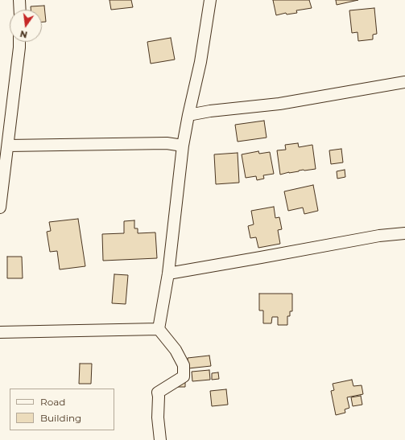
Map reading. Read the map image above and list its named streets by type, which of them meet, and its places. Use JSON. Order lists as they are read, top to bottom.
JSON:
{
  "legend": ["Road", "Building"],
  "north": "bottom"
}
